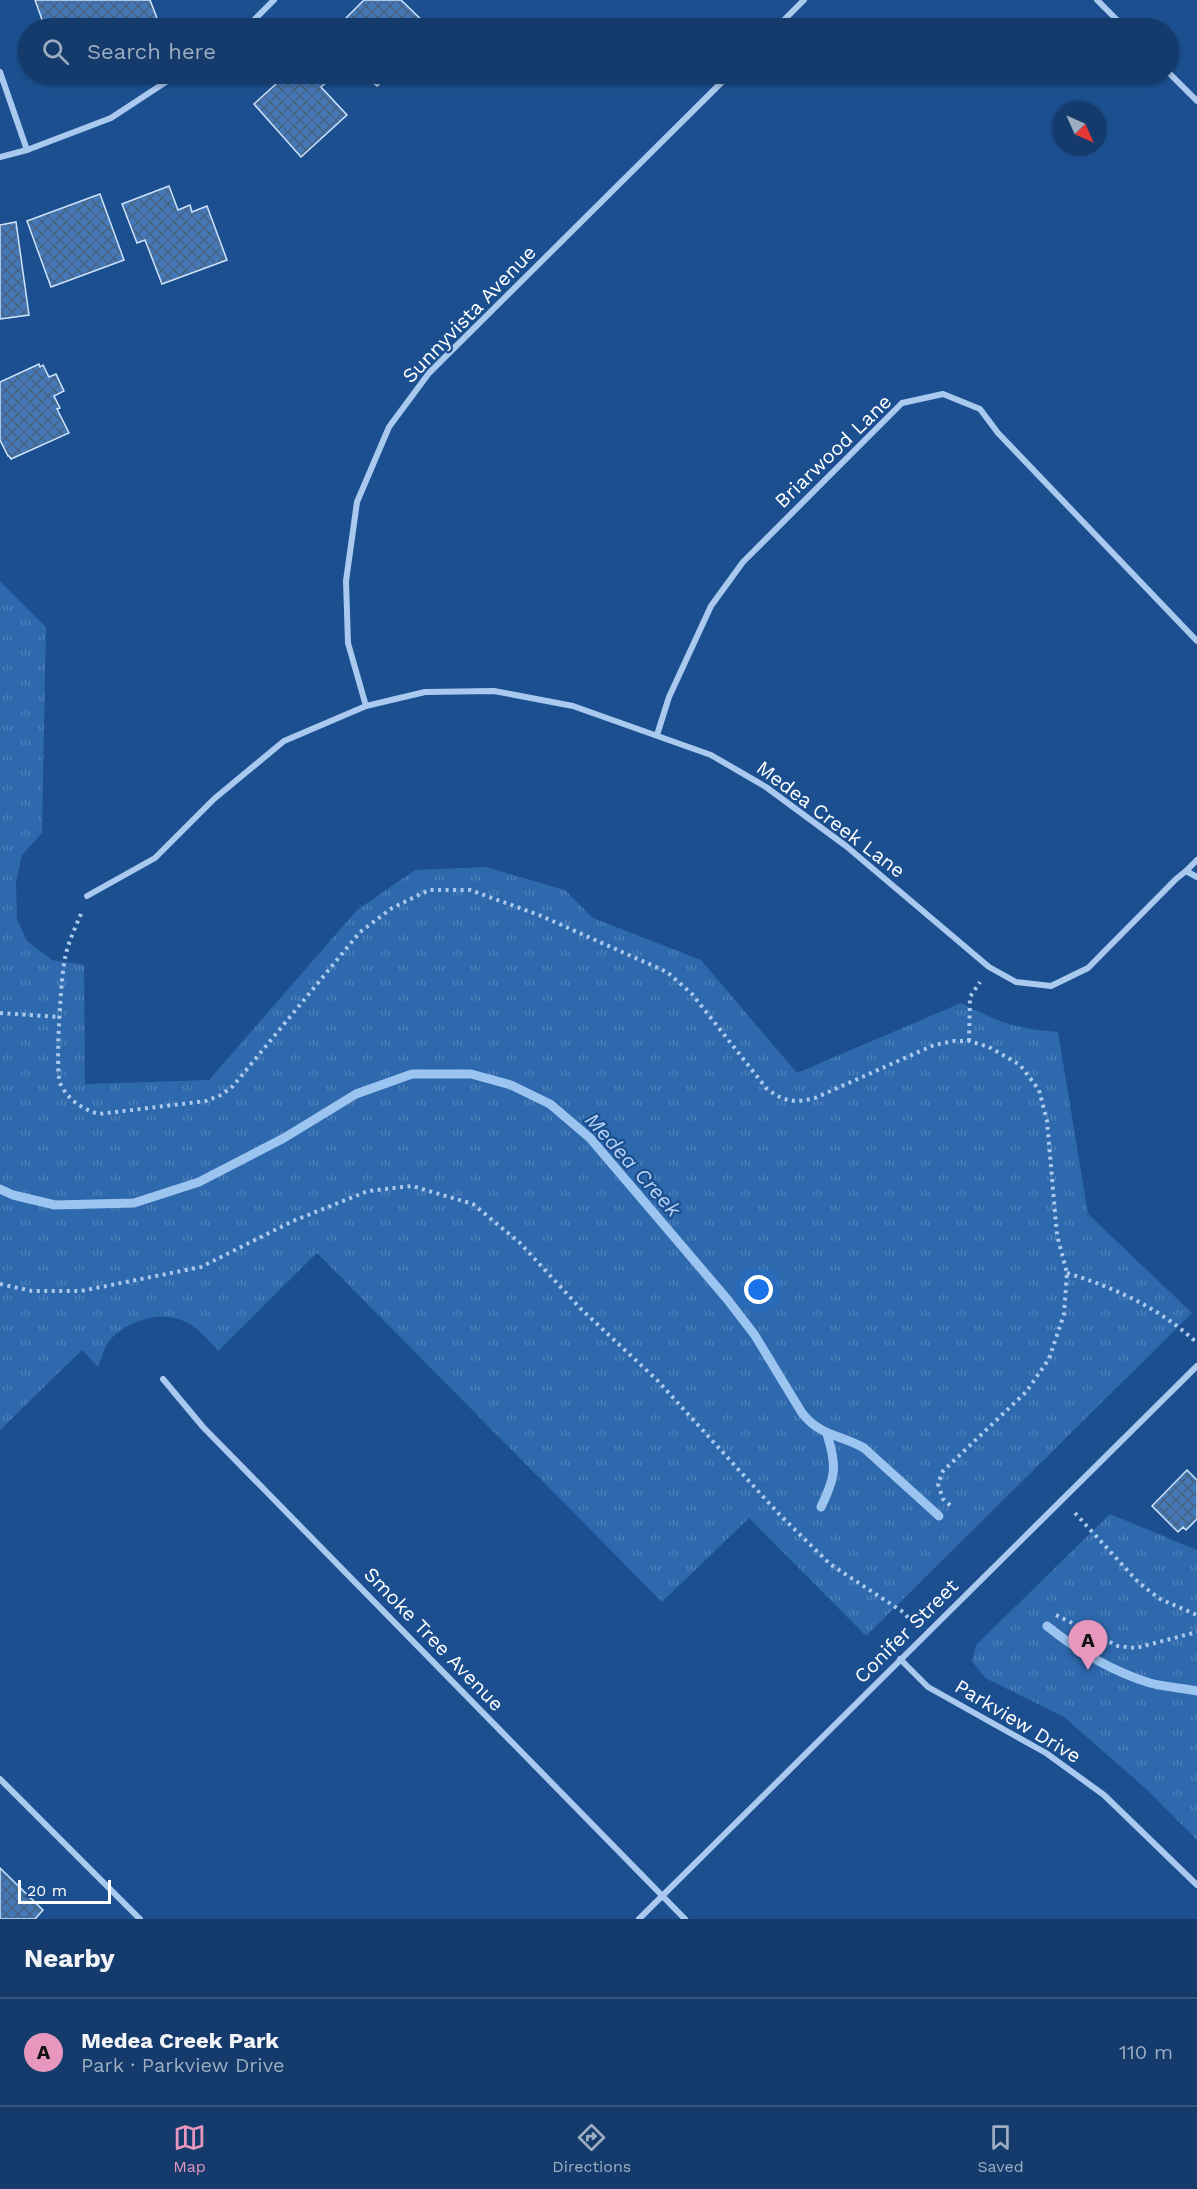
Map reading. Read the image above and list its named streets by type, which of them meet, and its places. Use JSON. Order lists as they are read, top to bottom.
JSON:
{
  "streets": {
    "street": [
      "Sunnyvista Avenue",
      "Briarwood Lane",
      "Medea Creek Lane",
      "Conifer Street",
      "Smoke Tree Avenue",
      "Parkview Drive"
    ]
  },
  "crossings": [
    ["Sunnyvista Avenue", "Medea Creek Lane"],
    ["Briarwood Lane", "Medea Creek Lane"],
    ["Conifer Street", "Smoke Tree Avenue"],
    ["Conifer Street", "Parkview Drive"]
  ],
  "water": ["Medea Creek"],
  "scale_bar": "20 m",
  "north": "bottom right",
  "page": {
    "search": "Search here",
    "pins": "A",
    "scale": "20 m",
    "heading": "Nearby",
    "list": [
      {
        "mark": "A",
        "name": "Medea Creek Park",
        "note": "Park · Parkview Drive",
        "value": "110 m"
      }
    ],
    "nav": ["Map", "Directions", "Saved"]
  }
}
